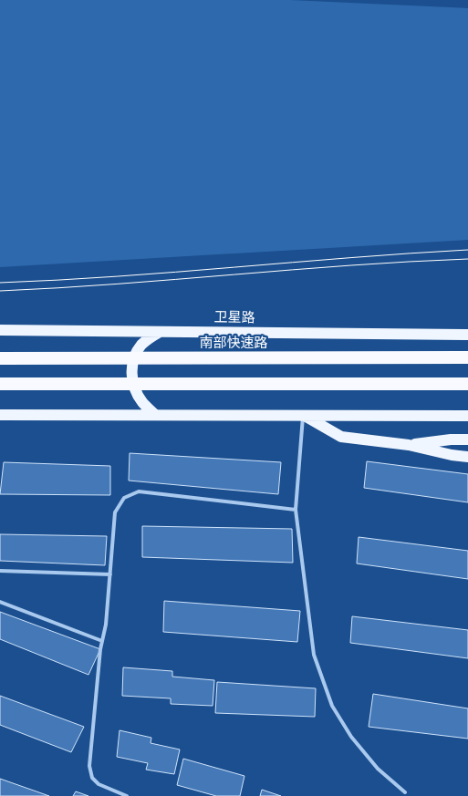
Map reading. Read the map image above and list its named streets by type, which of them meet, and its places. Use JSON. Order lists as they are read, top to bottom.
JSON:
{
  "streets": {
    "highway": ["南部快速路"],
    "main road": ["卫星路"]
  }
}
